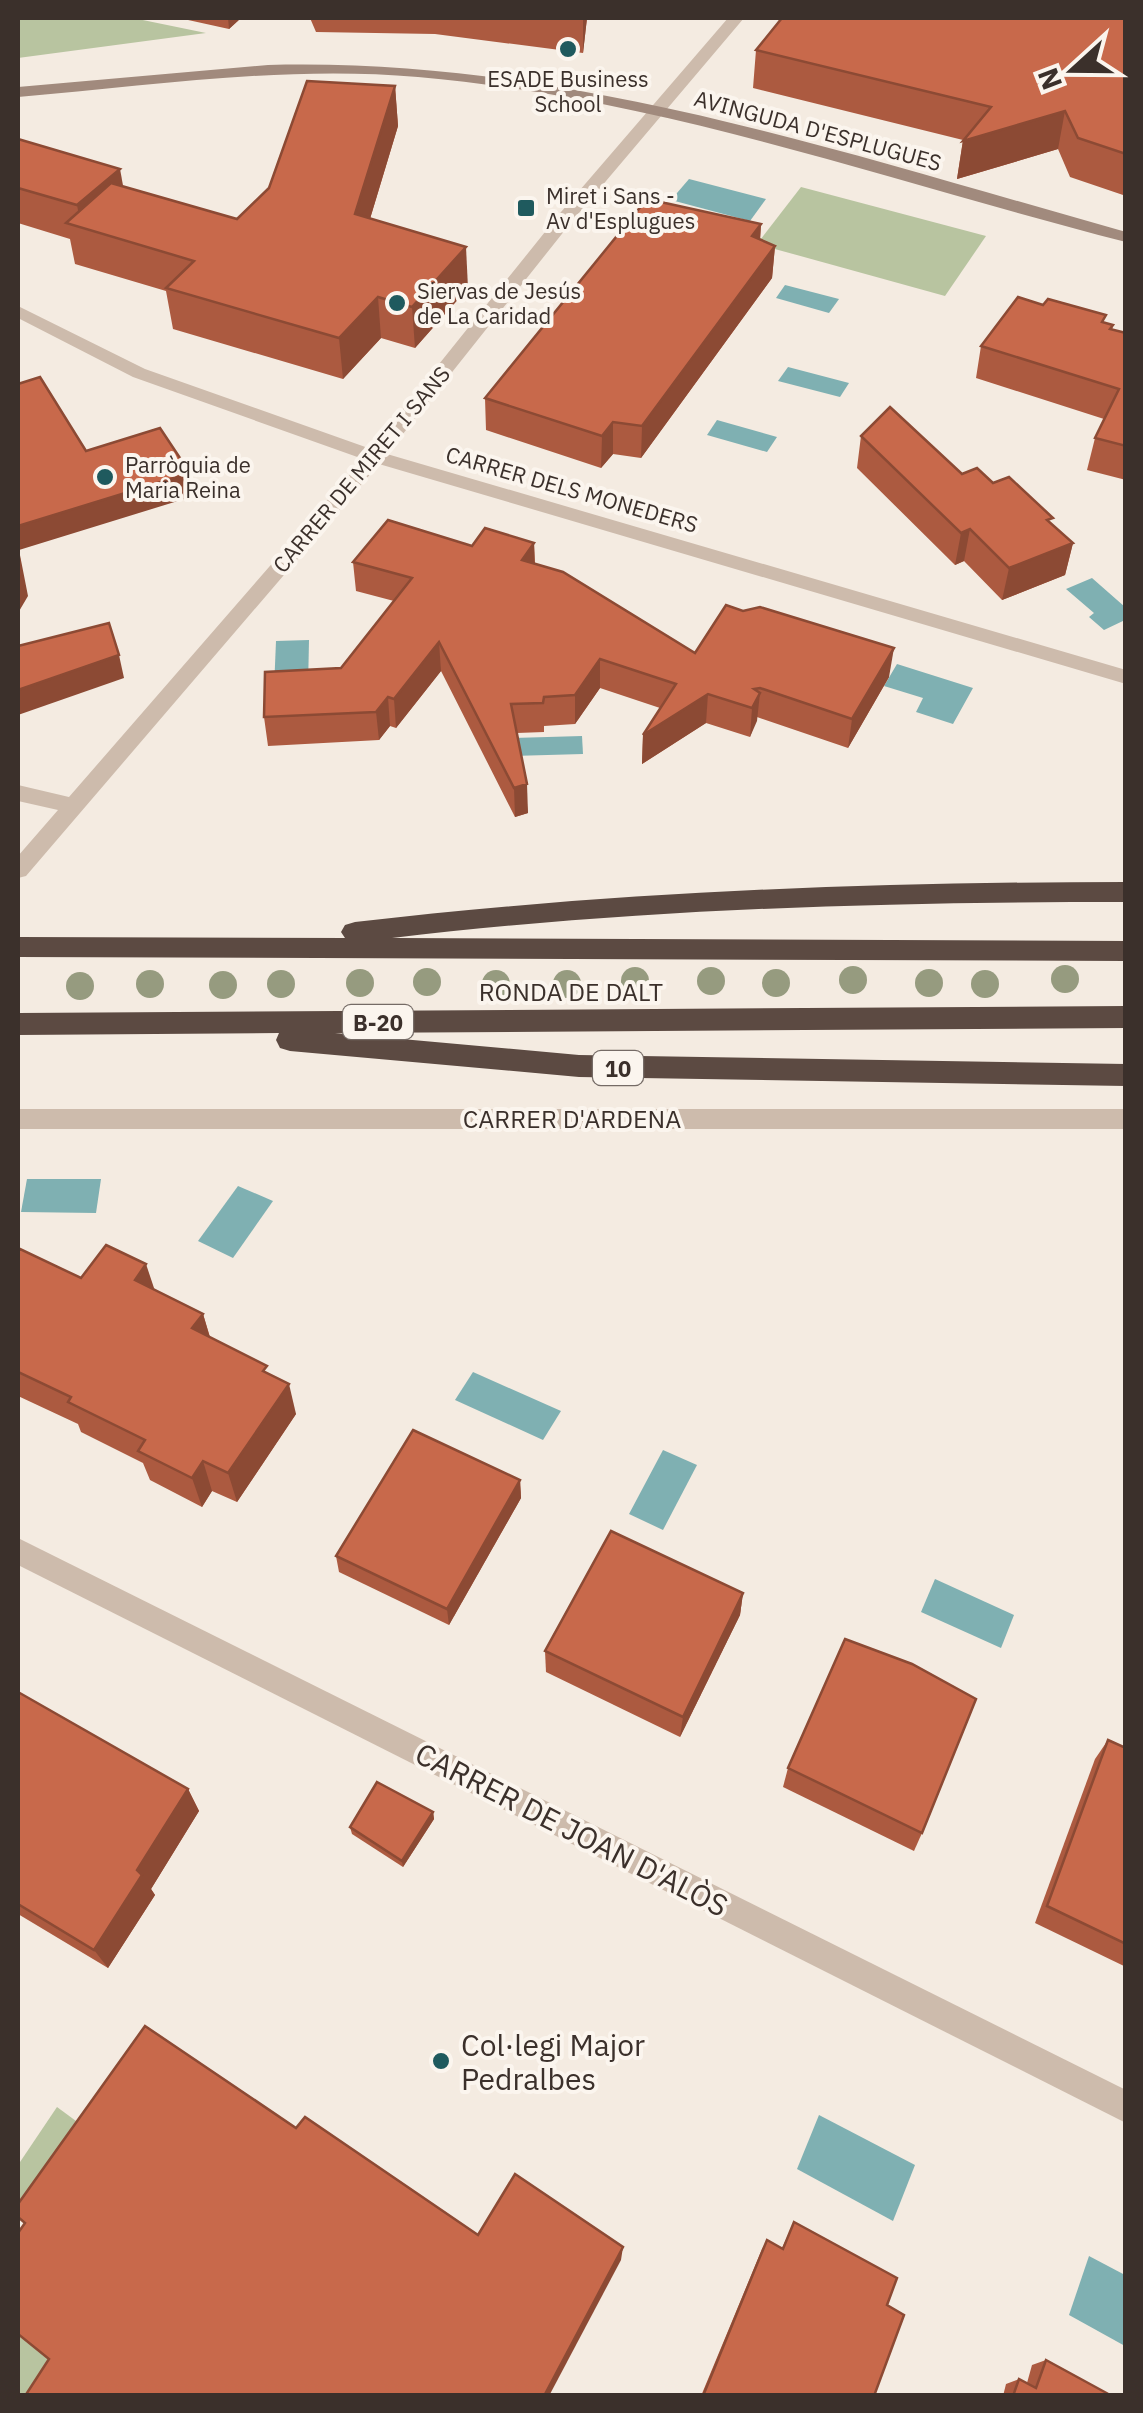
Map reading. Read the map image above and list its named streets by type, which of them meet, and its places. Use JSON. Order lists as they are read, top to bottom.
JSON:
{
  "streets": {
    "highway": ["RONDA DE DALT", "B-20", "10"],
    "street": [
      "AVINGUDA D'ESPLUGUES",
      "CARRER DE MIRET I SANS",
      "CARRER DELS MONEDERS",
      "CARRER D'ARDENA",
      "CARRER DE JOAN D'ALÒS"
    ]
  },
  "crossings": [
    ["AVINGUDA D'ESPLUGUES", "CARRER DE MIRET I SANS"],
    ["CARRER DE MIRET I SANS", "CARRER DELS MONEDERS"],
    ["RONDA DE DALT", "10"]
  ],
  "places": {
    "other": [
      "ESADE Business School",
      "Siervas de Jesús de La Caridad",
      "Parròquia de Maria Reina",
      "Col·legi Major Pedralbes"
    ],
    "transit": ["Miret i Sans - Av d'Esplugues"]
  },
  "north": "left"
}
